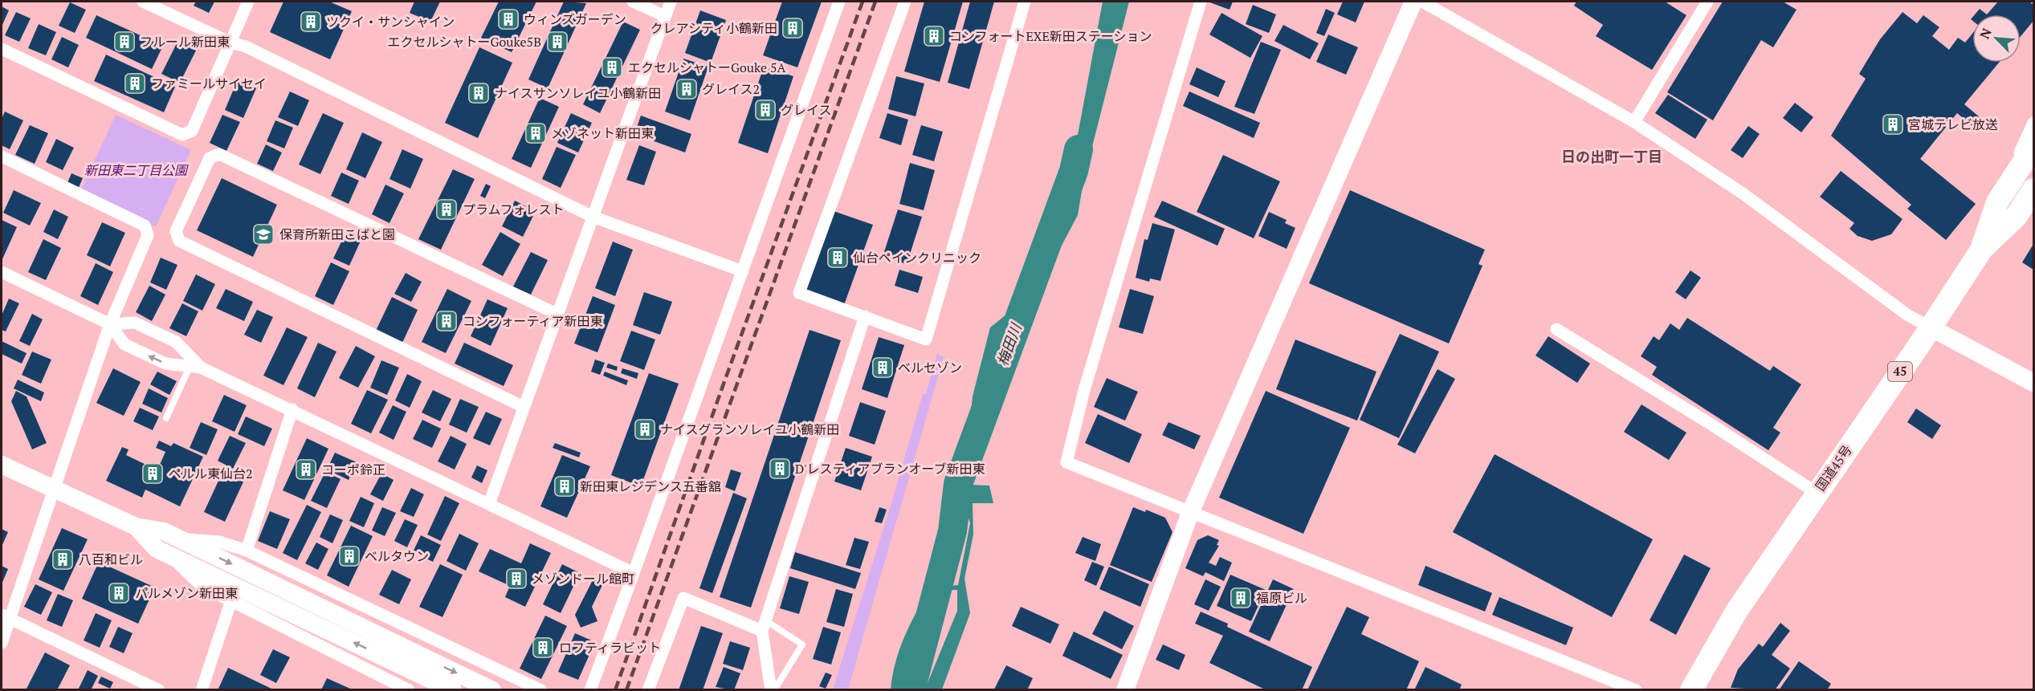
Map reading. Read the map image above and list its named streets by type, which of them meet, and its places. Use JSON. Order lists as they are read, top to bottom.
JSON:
{
  "streets": {
    "highway": ["45", "国道45号"]
  },
  "districts": ["日の出町一丁目"],
  "water": ["梅田川"],
  "parks": ["新田東二丁目公園"],
  "places": {
    "building": [
      "ウィンズガーデン",
      "ツクイ・サンシャイン",
      "クレアシティ小鶴新田",
      "コンフォートEXE新田ステーション",
      "フルール新田東",
      "エクセルシャトーGouke5B",
      "エクセルシャトーGouke 5A",
      "ファミールサイセイ",
      "グレイス2",
      "ナイスサンソレイユ小鶴新田",
      "グレイス",
      "宮城テレビ放送",
      "メゾネット新田東",
      "プラムフォレスト",
      "仙台ペインクリニック",
      "コンフォーティア新田東",
      "ベルセゾン",
      "ナイスグランソレイユ小鶴新田",
      "D'レスティアブランオーブ新田東",
      "コーポ鈴正",
      "ペルル東仙台2",
      "新田東レジデンス五番舘",
      "ベルタウン",
      "八百和ビル",
      "メゾンドール館町",
      "パルメゾン新田東",
      "福原ビル",
      "ロフティラビット"
    ],
    "school or university": ["保育所新田こばと園"]
  },
  "north": "top left"
}
